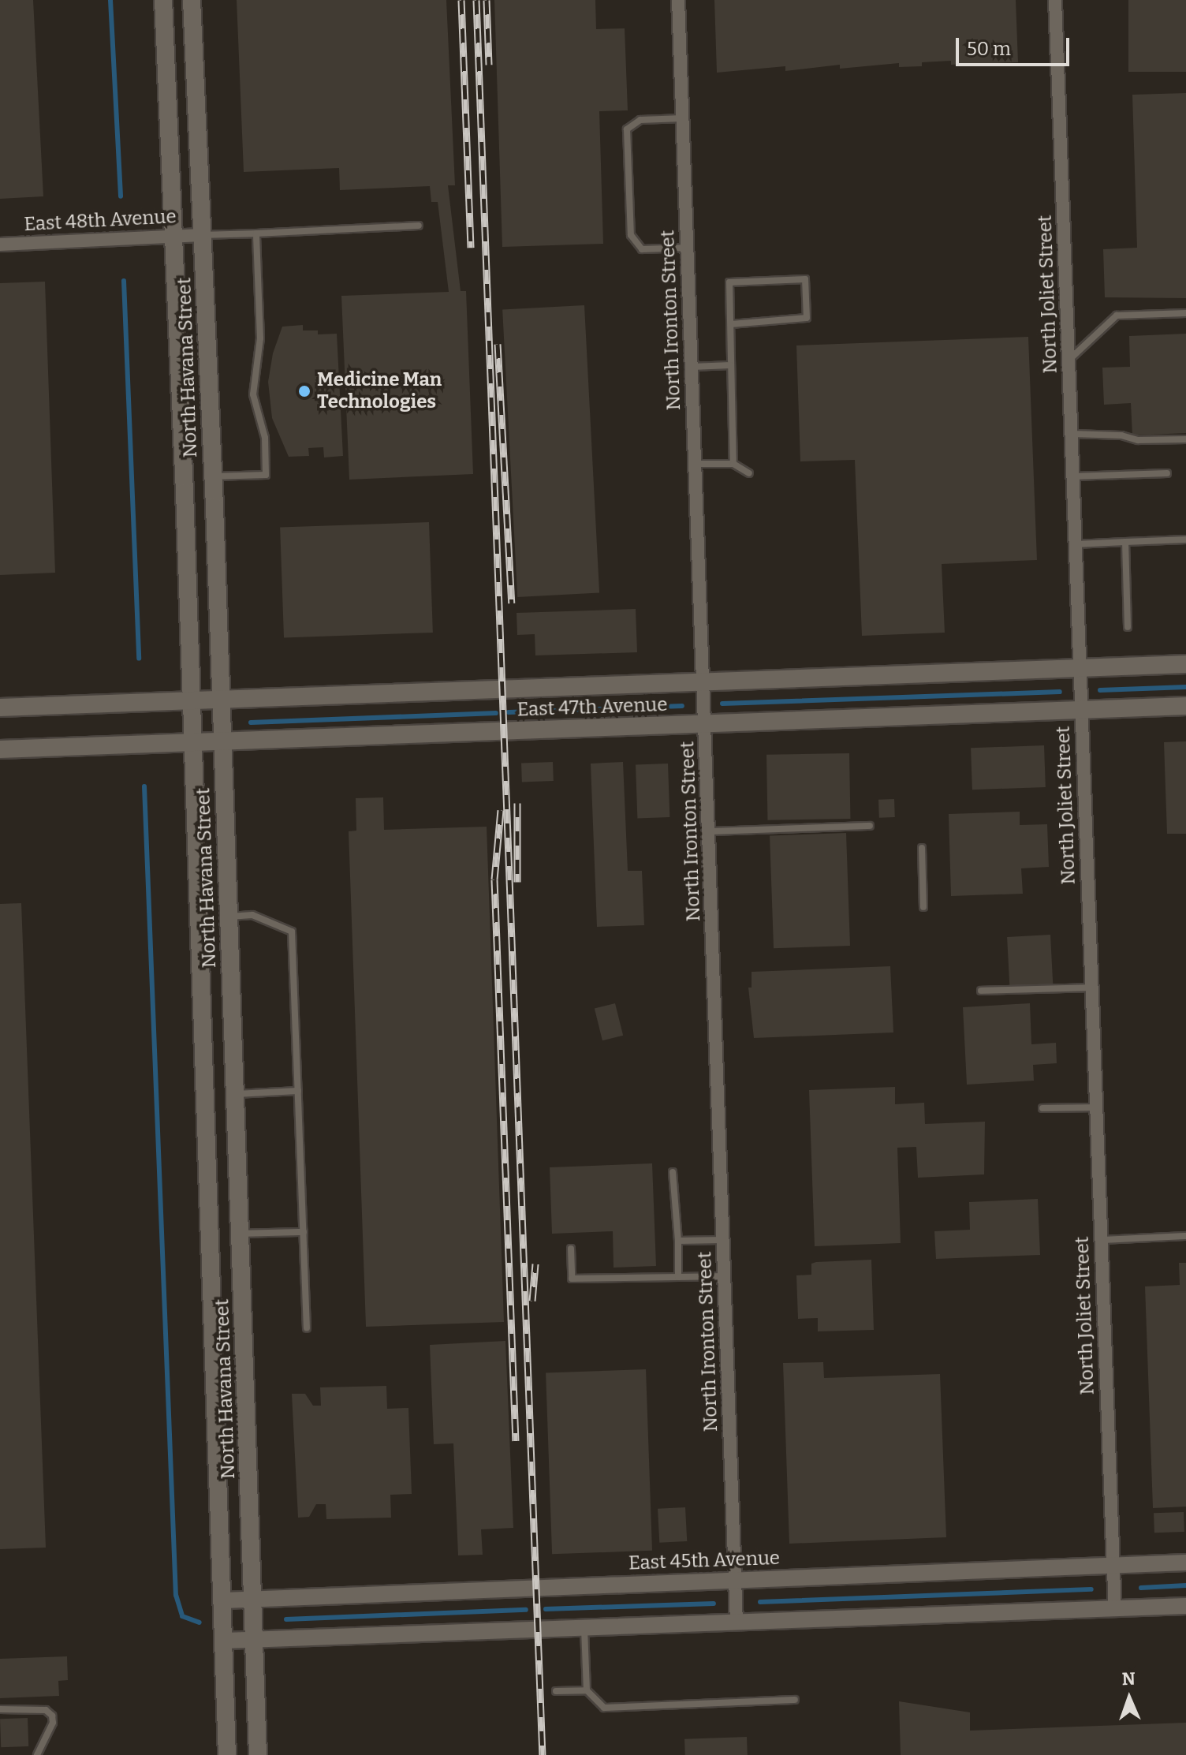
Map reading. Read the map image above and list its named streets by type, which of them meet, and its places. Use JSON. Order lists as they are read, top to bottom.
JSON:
{
  "streets": {
    "main road": ["North Havana Street", "East 47th Avenue"],
    "street": [
      "East 48th Avenue",
      "North Joliet Street",
      "North Ironton Street",
      "East 45th Avenue"
    ]
  },
  "crossings": [
    ["East 48th Avenue", "North Havana Street"],
    ["North Joliet Street", "East 47th Avenue"],
    ["North Joliet Street", "East 45th Avenue"],
    ["North Ironton Street", "East 47th Avenue"],
    ["North Ironton Street", "East 45th Avenue"],
    ["North Havana Street", "East 47th Avenue"],
    ["North Havana Street", "East 45th Avenue"]
  ],
  "places": ["Medicine Man Technologies"],
  "scale_bar": "50 m",
  "north": "top"
}
